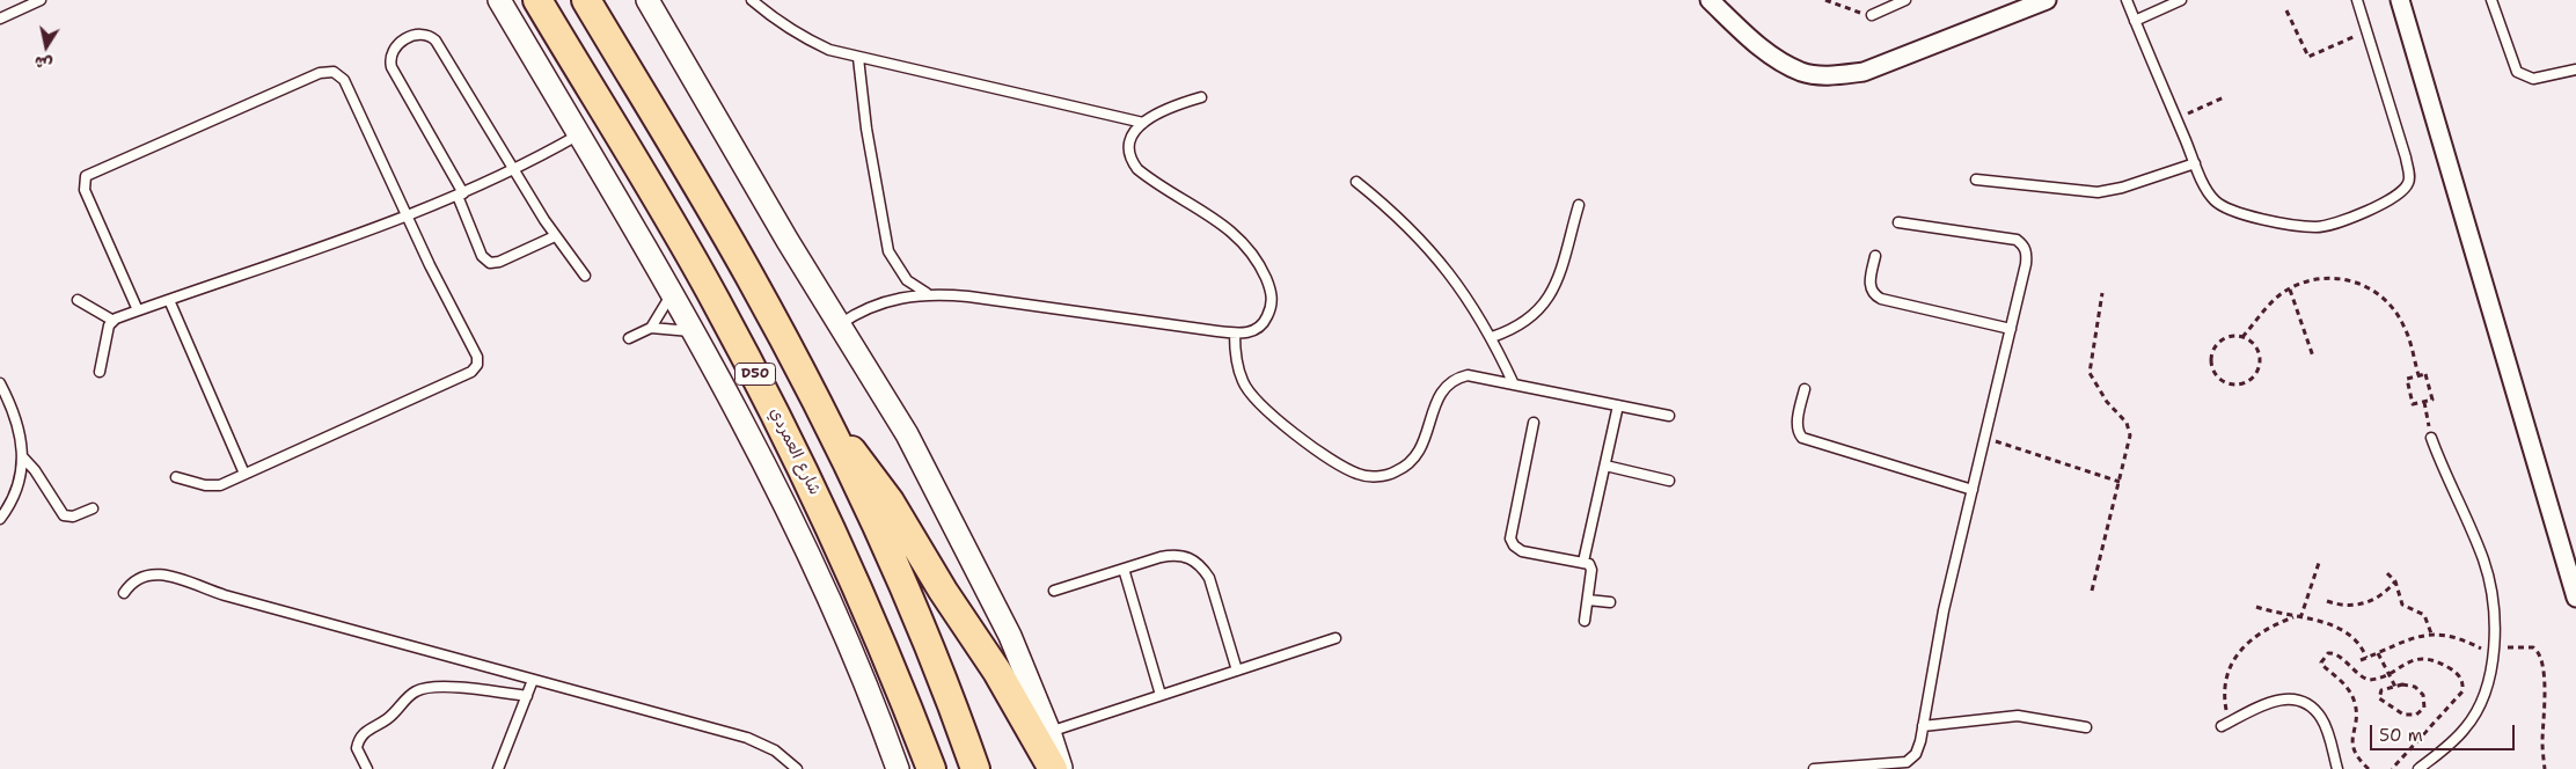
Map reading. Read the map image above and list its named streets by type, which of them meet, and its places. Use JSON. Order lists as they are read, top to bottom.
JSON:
{
  "streets": {
    "main road": ["D50", "شارع العمردي"]
  },
  "scale_bar": "50 m",
  "north": "bottom"
}
